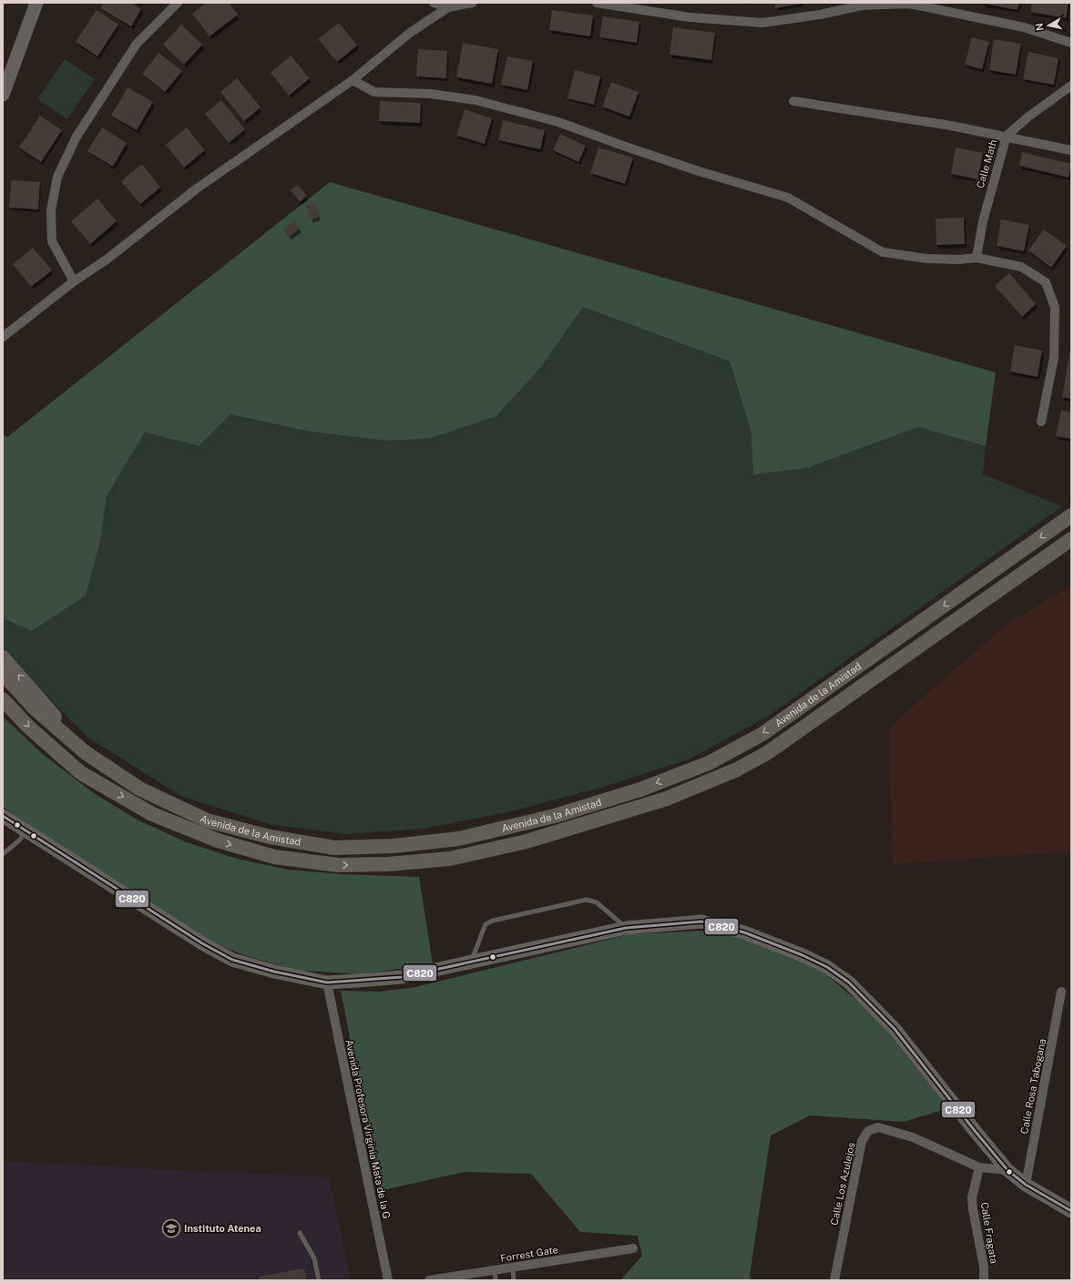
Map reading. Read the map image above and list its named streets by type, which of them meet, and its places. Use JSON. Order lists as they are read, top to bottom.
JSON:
{
  "streets": {
    "main road": ["Avenida de la Amistad"],
    "street": [
      "Calle Math",
      "Calle Rosa Tabogana",
      "Avenida Profesora Virginia Mata de la G",
      "Calle Los Azulejos",
      "Calle Fragata",
      "Forrest Gate"
    ]
  },
  "crossings": [
    ["Calle Los Azulejos", "Calle Fragata"]
  ],
  "places": {
    "school or university": ["Instituto Atenea"]
  },
  "lines": ["transit line C820"],
  "north": "left"
}
